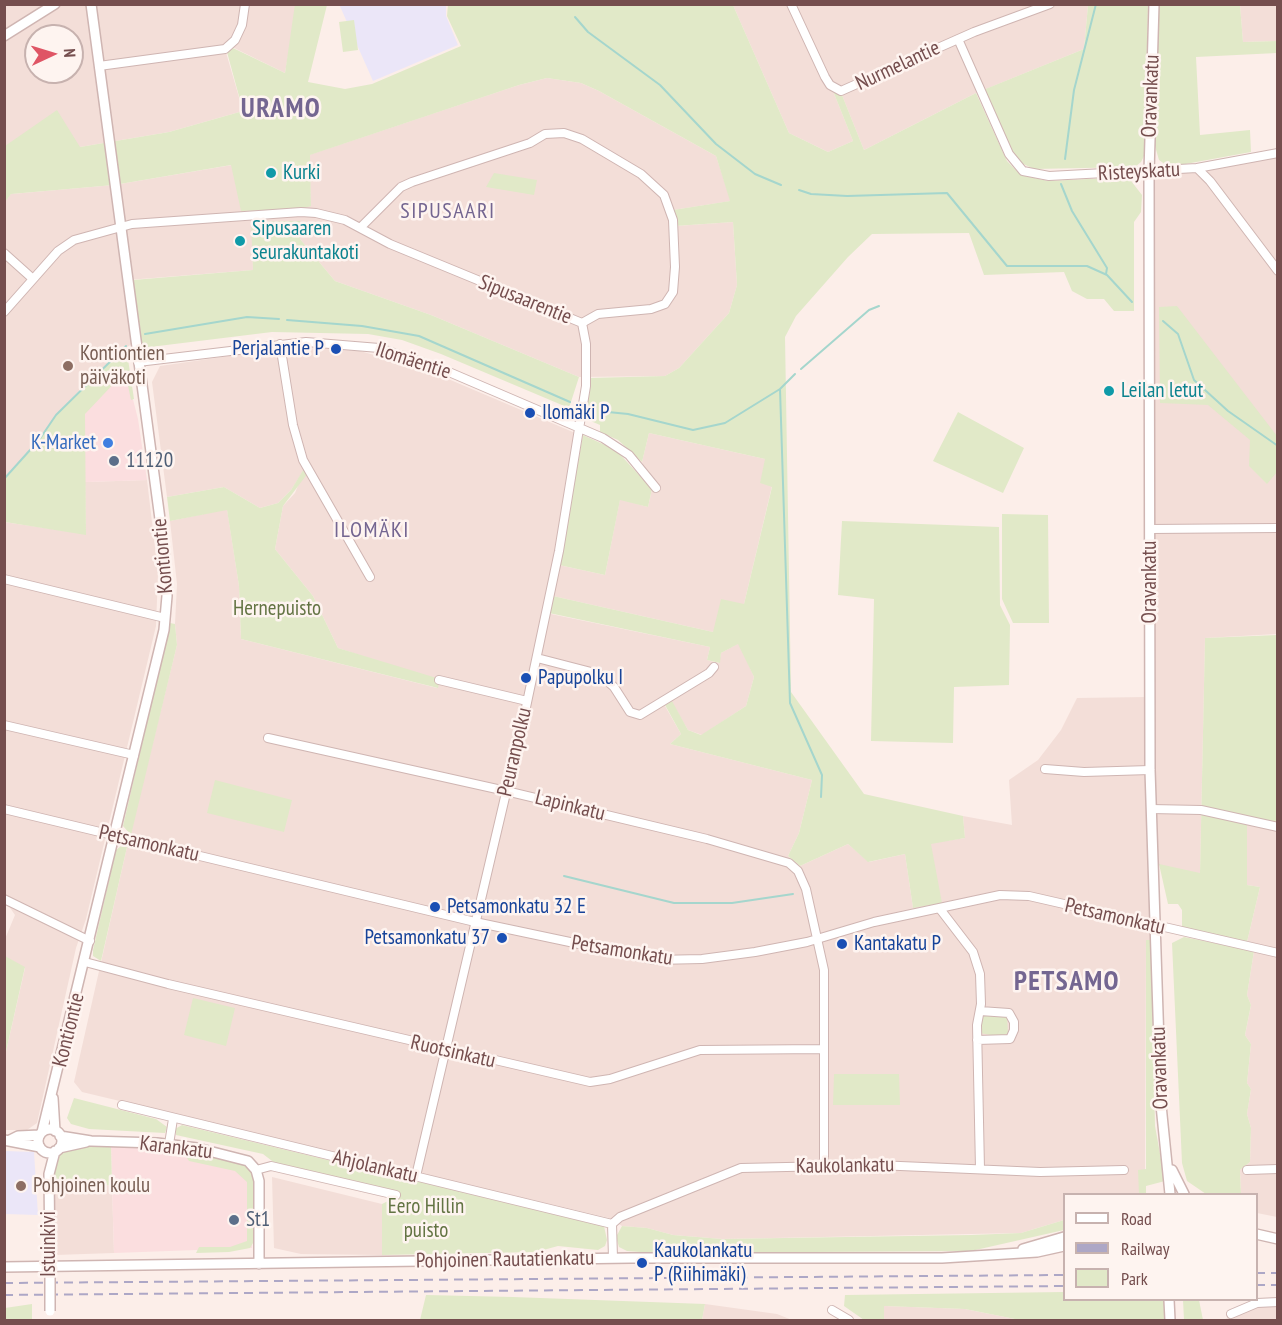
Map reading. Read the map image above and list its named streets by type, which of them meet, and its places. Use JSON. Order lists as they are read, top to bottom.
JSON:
{
  "streets": {
    "street": [
      "Nurmelantie",
      "Oravankatu",
      "Risteyskatu",
      "Sipusaarentie",
      "Ilomäentie",
      "Kontiontie",
      "Peuranpolku",
      "Lapinkatu",
      "Petsamonkatu",
      "Ruotsinkatu",
      "Karankatu",
      "Kaukolankatu",
      "Ahjolankatu",
      "Istuinkivi",
      "Pohjoinen Rautatienkatu"
    ]
  },
  "crossings": [
    ["Nurmelantie", "Risteyskatu"],
    ["Oravankatu", "Risteyskatu"],
    ["Oravankatu", "Petsamonkatu"],
    ["Sipusaarentie", "Kontiontie"],
    ["Sipusaarentie", "Peuranpolku"],
    ["Ilomäentie", "Kontiontie"],
    ["Ilomäentie", "Peuranpolku"],
    ["Kontiontie", "Petsamonkatu"],
    ["Kontiontie", "Ruotsinkatu"],
    ["Kontiontie", "Karankatu"],
    ["Kontiontie", "Istuinkivi"],
    ["Peuranpolku", "Lapinkatu"],
    ["Peuranpolku", "Petsamonkatu"],
    ["Peuranpolku", "Ruotsinkatu"],
    ["Peuranpolku", "Ahjolankatu"],
    ["Lapinkatu", "Petsamonkatu"],
    ["Lapinkatu", "Ruotsinkatu"],
    ["Lapinkatu", "Kaukolankatu"],
    ["Karankatu", "Istuinkivi"],
    ["Kaukolankatu", "Ahjolankatu"]
  ],
  "districts": [
    "URAMO",
    "SIPUSAARI",
    "ILOMÄKI",
    "PETSAMO"
  ],
  "parks": ["Hernepuisto", "Eero Hillin puisto"],
  "places": [
    "Kurki",
    "Sipusaaren seurakuntakoti",
    "Perjalantie P",
    "Kontiontien päiväkoti",
    "Leilan letut",
    "Ilomäki P",
    "K-Market",
    "11120",
    "Papupolku I",
    "Petsamonkatu 32 E",
    "Petsamonkatu 37",
    "Kantakatu P",
    "Pohjoinen koulu",
    "St1",
    "Kaukolankatu P (Riihimäki)"
  ],
  "legend": ["Road", "Railway", "Park"],
  "north": "right"
}
